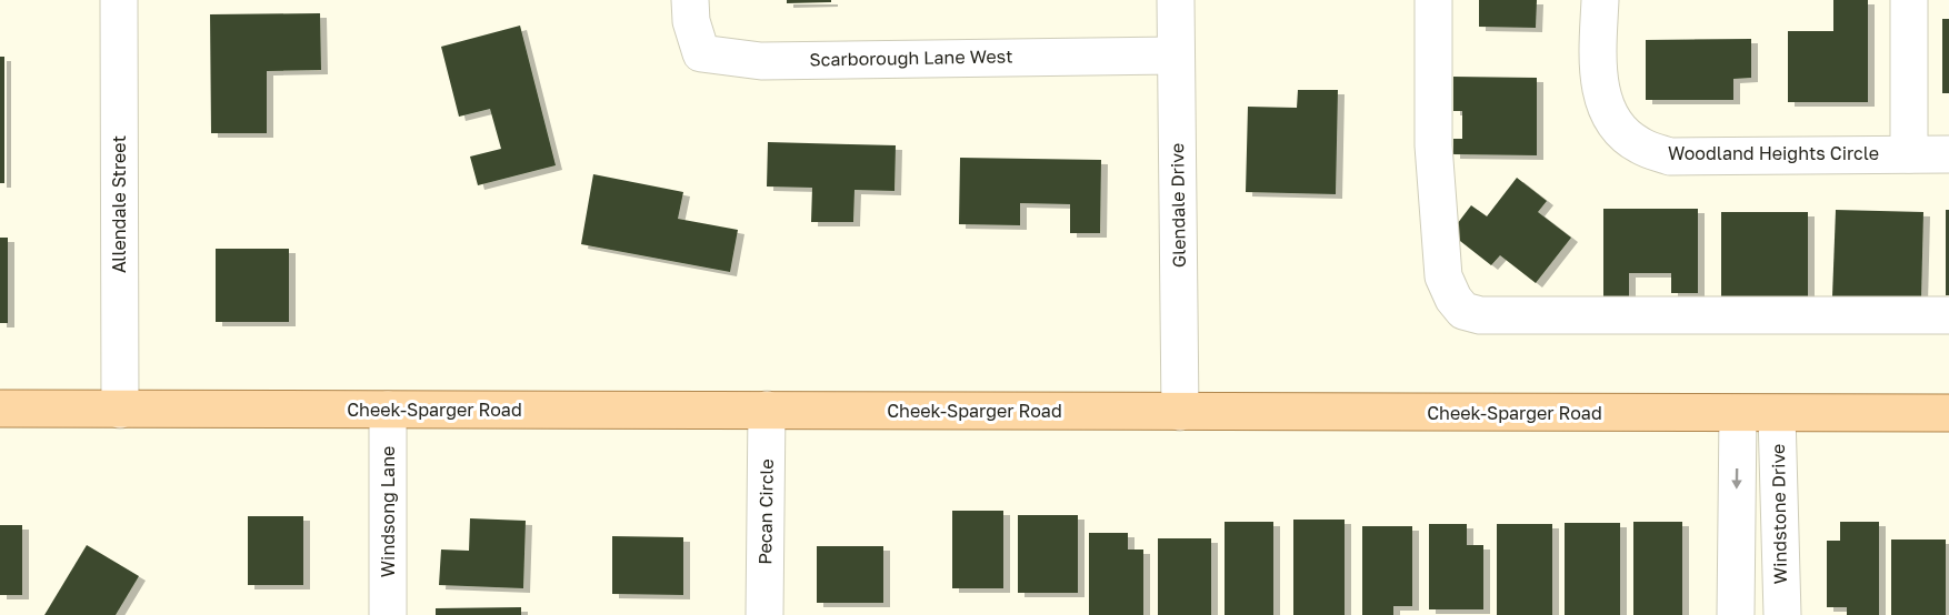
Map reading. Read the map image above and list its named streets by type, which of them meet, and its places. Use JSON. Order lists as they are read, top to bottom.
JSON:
{
  "streets": {
    "main road": ["Cheek-Sparger Road"],
    "street": [
      "Scarborough Lane West",
      "Woodland Heights Circle",
      "Allendale Street",
      "Glendale Drive",
      "Windsong Lane",
      "Pecan Circle",
      "Windstone Drive"
    ]
  },
  "crossings": [
    ["Scarborough Lane West", "Glendale Drive"],
    ["Allendale Street", "Cheek-Sparger Road"],
    ["Glendale Drive", "Cheek-Sparger Road"],
    ["Cheek-Sparger Road", "Windsong Lane"],
    ["Cheek-Sparger Road", "Pecan Circle"],
    ["Cheek-Sparger Road", "Windstone Drive"]
  ]
}
